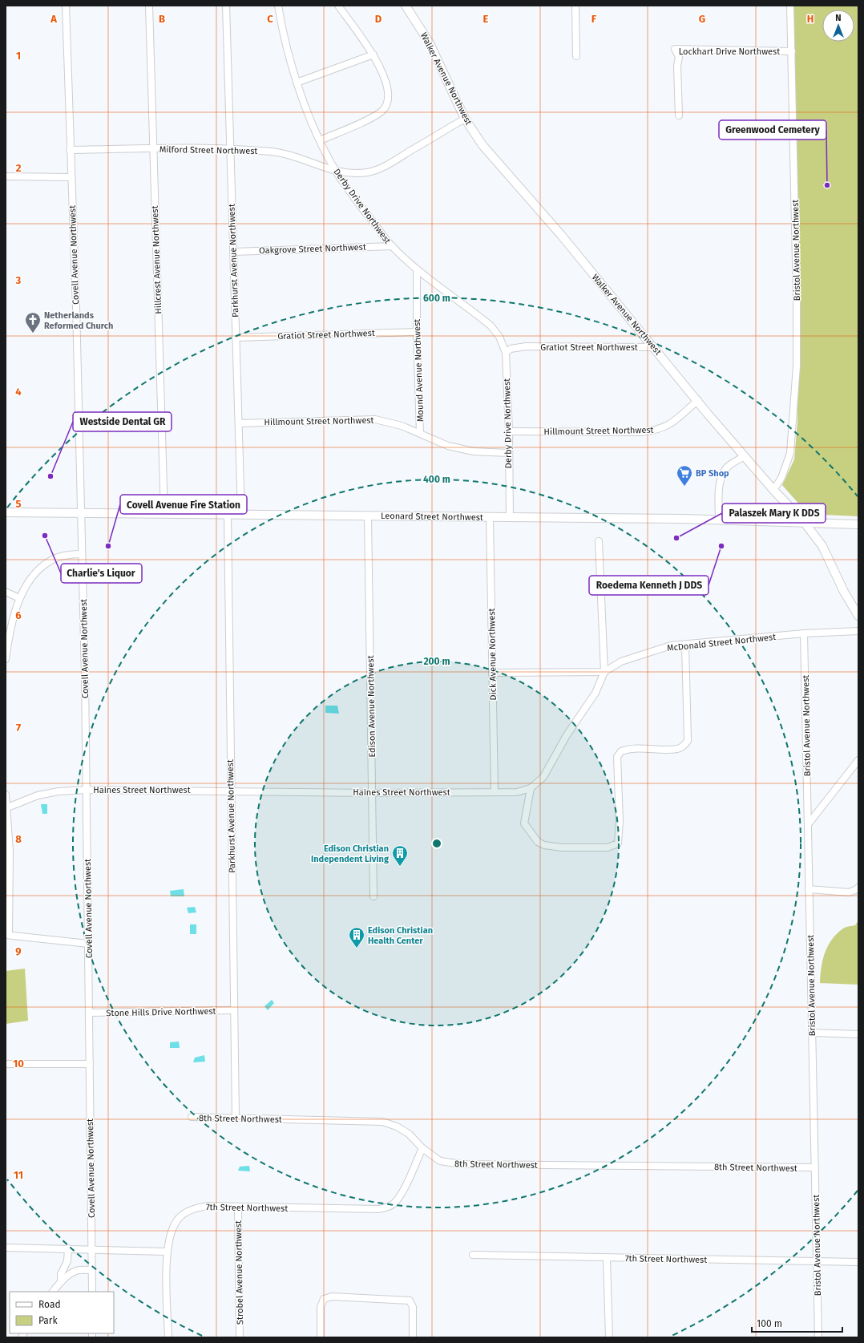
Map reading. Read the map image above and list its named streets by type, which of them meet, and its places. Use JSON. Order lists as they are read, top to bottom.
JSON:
{
  "streets": {
    "main road": ["Walker Avenue Northwest", "Leonard Street Northwest"],
    "street": [
      "Lockhart Drive Northwest",
      "Milford Street Northwest",
      "Derby Drive Northwest",
      "Oakgrove Street Northwest",
      "Bristol Avenue Northwest",
      "Covell Avenue Northwest",
      "Hillcrest Avenue Northwest",
      "Parkhurst Avenue Northwest",
      "Gratiot Street Northwest",
      "Mound Avenue Northwest",
      "Hillmount Street Northwest",
      "McDonald Street Northwest",
      "Dick Avenue Northwest",
      "Edison Avenue Northwest",
      "Haines Street Northwest",
      "Stone Hills Drive Northwest",
      "8th Street Northwest",
      "7th Street Northwest",
      "Strobel Avenue Northwest"
    ]
  },
  "crossings": [
    ["Lockhart Drive Northwest", "Bristol Avenue Northwest"],
    ["Walker Avenue Northwest", "Milford Street Northwest"],
    ["Walker Avenue Northwest", "Bristol Avenue Northwest"],
    ["Walker Avenue Northwest", "Gratiot Street Northwest"],
    ["Walker Avenue Northwest", "Hillmount Street Northwest"],
    ["Walker Avenue Northwest", "Leonard Street Northwest"],
    ["Milford Street Northwest", "Derby Drive Northwest"],
    ["Milford Street Northwest", "Covell Avenue Northwest"],
    ["Milford Street Northwest", "Hillcrest Avenue Northwest"],
    ["Milford Street Northwest", "Parkhurst Avenue Northwest"],
    ["Derby Drive Northwest", "Oakgrove Street Northwest"],
    ["Derby Drive Northwest", "Gratiot Street Northwest"],
    ["Derby Drive Northwest", "Mound Avenue Northwest"],
    ["Derby Drive Northwest", "Hillmount Street Northwest"],
    ["Derby Drive Northwest", "Leonard Street Northwest"],
    ["Oakgrove Street Northwest", "Parkhurst Avenue Northwest"],
    ["Bristol Avenue Northwest", "McDonald Street Northwest"],
    ["Bristol Avenue Northwest", "8th Street Northwest"],
    ["Bristol Avenue Northwest", "7th Street Northwest"],
    ["Covell Avenue Northwest", "Leonard Street Northwest"],
    ["Covell Avenue Northwest", "Haines Street Northwest"],
    ["Covell Avenue Northwest", "Stone Hills Drive Northwest"],
    ["Hillcrest Avenue Northwest", "Leonard Street Northwest"],
    ["Parkhurst Avenue Northwest", "Gratiot Street Northwest"],
    ["Parkhurst Avenue Northwest", "Hillmount Street Northwest"],
    ["Parkhurst Avenue Northwest", "Leonard Street Northwest"],
    ["Parkhurst Avenue Northwest", "Haines Street Northwest"],
    ["Parkhurst Avenue Northwest", "Stone Hills Drive Northwest"],
    ["Parkhurst Avenue Northwest", "8th Street Northwest"],
    ["Gratiot Street Northwest", "Mound Avenue Northwest"],
    ["Mound Avenue Northwest", "Hillmount Street Northwest"],
    ["Leonard Street Northwest", "Dick Avenue Northwest"],
    ["Leonard Street Northwest", "Edison Avenue Northwest"],
    ["McDonald Street Northwest", "Haines Street Northwest"],
    ["Dick Avenue Northwest", "Haines Street Northwest"],
    ["Edison Avenue Northwest", "Haines Street Northwest"],
    ["8th Street Northwest", "7th Street Northwest"],
    ["7th Street Northwest", "Strobel Avenue Northwest"]
  ],
  "places": {
    "other": [
      "Greenwood Cemetery",
      "Westside Dental GR",
      "Charlie's Liquor",
      "Palaszek Mary K DDS",
      "Covell Avenue Fire Station",
      "Roedema Kenneth J DDS"
    ],
    "church": ["Netherlands Reformed Church"],
    "supermarket": ["BP Shop"],
    "building": ["Edison Christian Independent Living", "Edison Christian Health Center"]
  },
  "legend": ["Road", "Park"],
  "scale_bar": "100 m",
  "north": "top",
  "grid": {
    "columns": [
      "A",
      "B",
      "C",
      "D",
      "E",
      "F",
      "G",
      "H"
    ],
    "rows": [
      "1",
      "2",
      "3",
      "4",
      "5",
      "6",
      "7",
      "8",
      "9",
      "10",
      "11"
    ]
  },
  "rings": ["600 m", "400 m", "200 m"]
}
